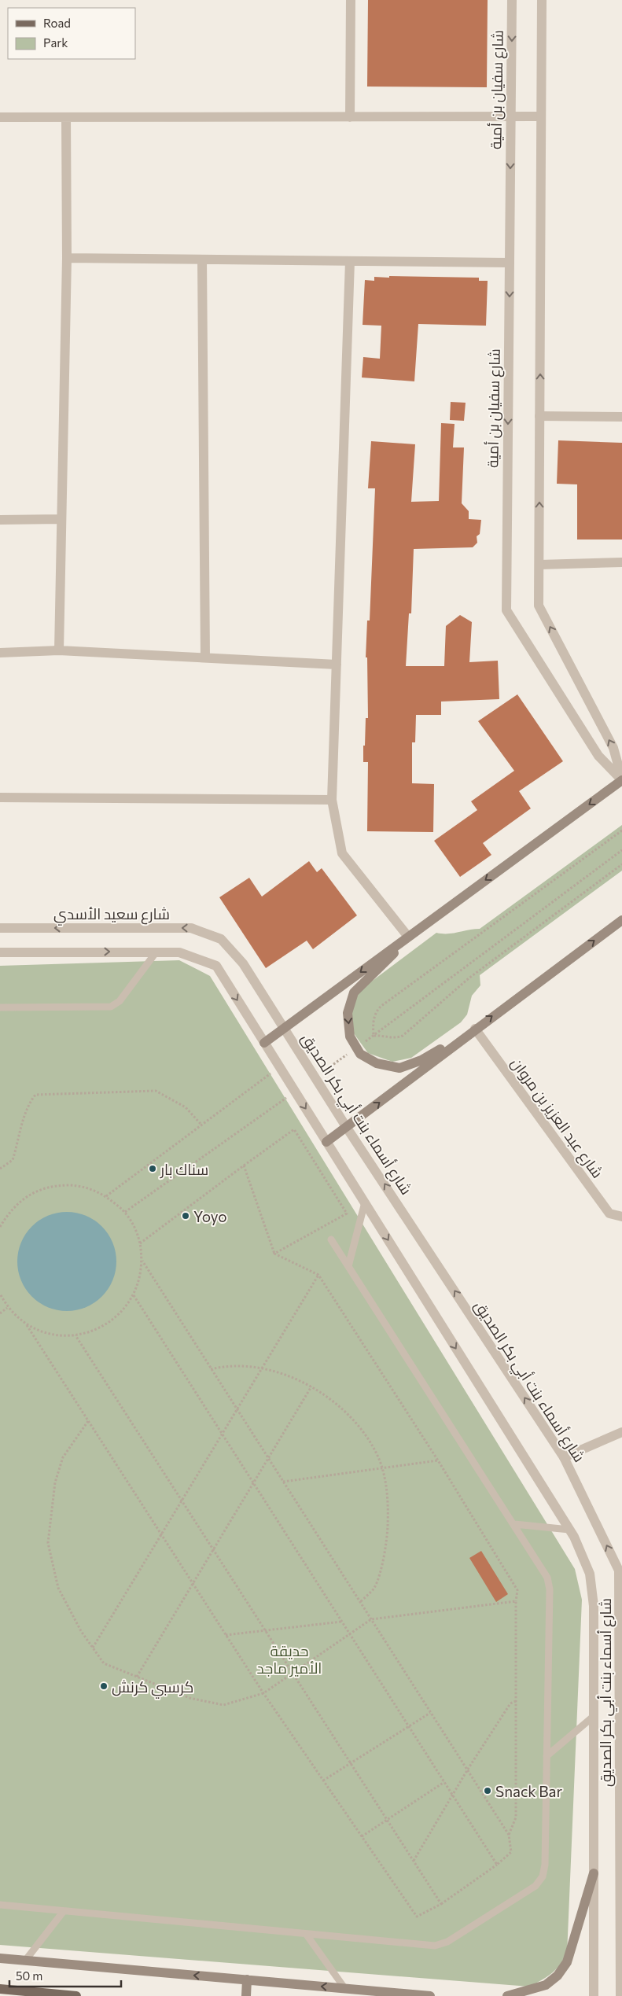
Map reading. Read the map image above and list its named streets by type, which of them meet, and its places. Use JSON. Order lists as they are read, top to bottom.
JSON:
{
  "streets": {
    "street": [
      "شارع سفيان بن أمية",
      "شارع سعيد الأسدي",
      "شارع أسماء بنت أبي بكر الصديق",
      "شارع عبد العزيز بن مروان"
    ]
  },
  "crossings": [
    ["شارع سعيد الأسدي", "شارع أسماء بنت أبي بكر الصديق"]
  ],
  "parks": ["حديقة الأمير ماجد"],
  "places": [
    "سناك بار",
    "Yoyo",
    "كرسبي كرنش",
    "Snack Bar"
  ],
  "legend": ["Road", "Park"],
  "scale_bar": "50 m"
}
